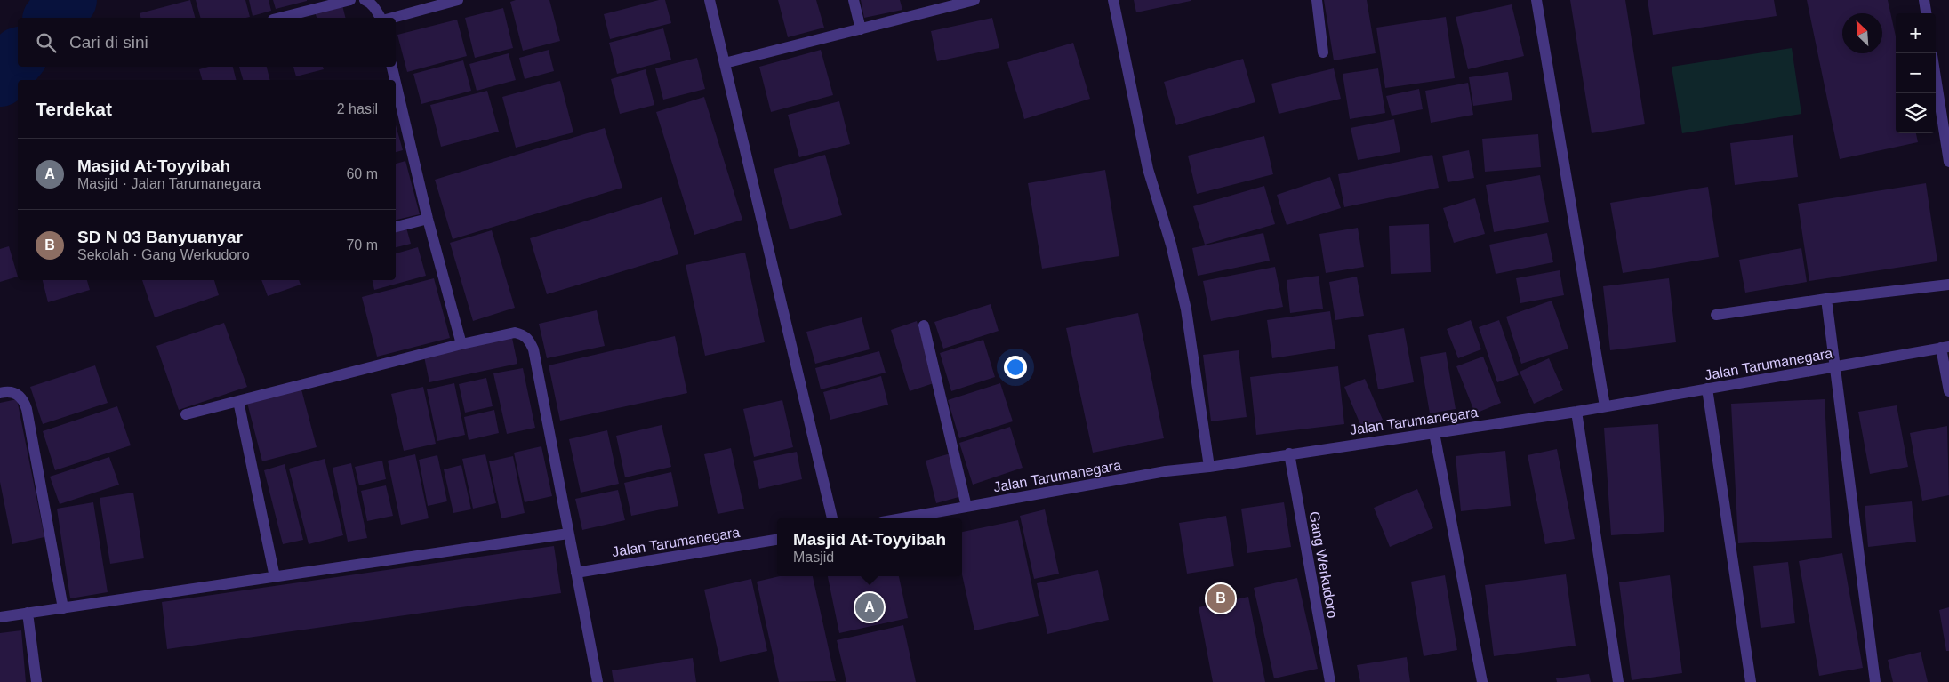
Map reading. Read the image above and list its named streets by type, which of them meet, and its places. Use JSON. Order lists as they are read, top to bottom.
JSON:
{
  "streets": {
    "street": ["Jalan Tarumanegara", "Gang Werkudoro"]
  },
  "crossings": [
    ["Jalan Tarumanegara", "Gang Werkudoro"]
  ],
  "north": "top left",
  "page": {
    "map_buttons": ["+", "−"],
    "search": "Cari di sini",
    "heading": ["Terdekat", "2 hasil"],
    "list": [
      {
        "mark": "A",
        "name": "Masjid At-Toyyibah",
        "note": "Masjid · Jalan Tarumanegara",
        "value": "60 m"
      },
      {
        "mark": "B",
        "name": "SD N 03 Banyuanyar",
        "note": "Sekolah · Gang Werkudoro",
        "value": "70 m"
      }
    ],
    "popup": ["Masjid At-Toyyibah", "Masjid"],
    "pins": ["B", "A"]
  }
}
